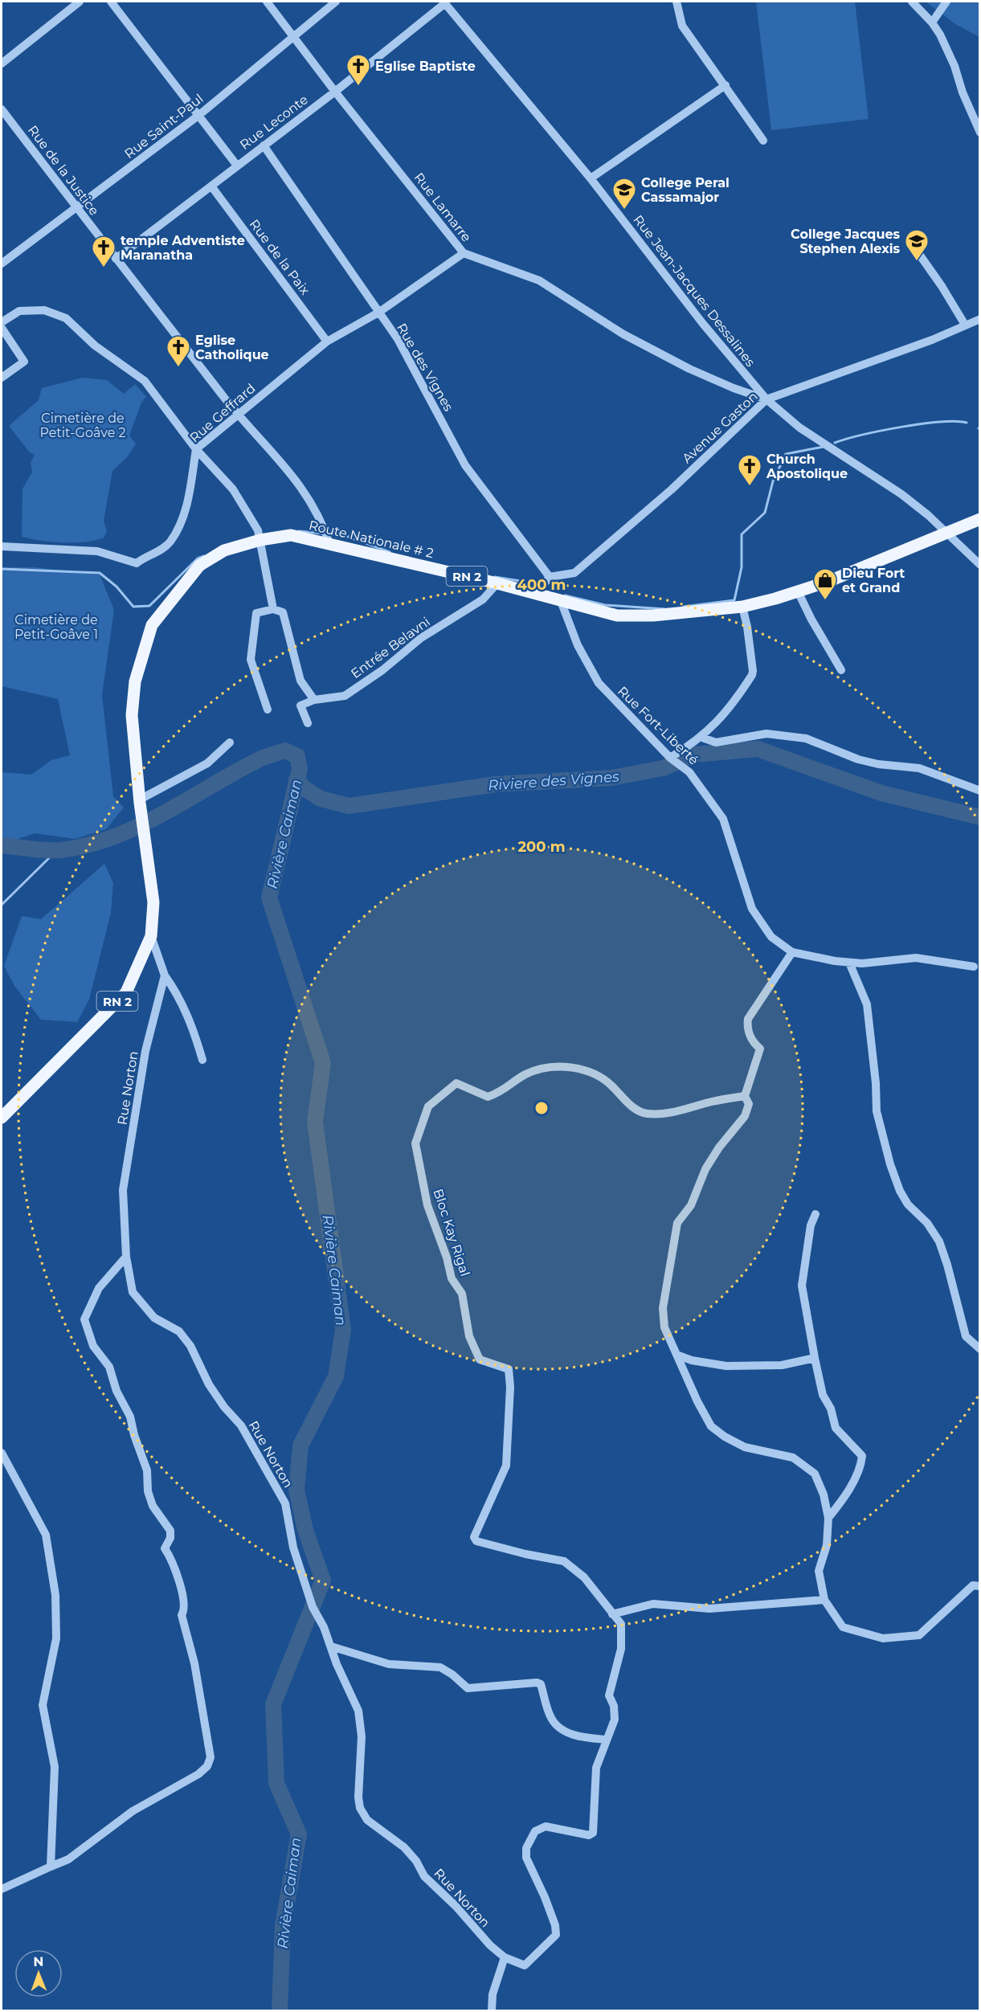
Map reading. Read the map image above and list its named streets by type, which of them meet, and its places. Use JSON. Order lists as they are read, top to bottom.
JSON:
{
  "streets": {
    "main road": ["Route Nationale # 2", "RN 2"],
    "street": [
      "Rue Leconte",
      "Rue Saint-Paul",
      "Rue de la Justice",
      "Rue Lamarre",
      "Rue de la Paix",
      "Rue Jean-Jacques Dessalines",
      "Rue des Vignes",
      "Rue Geffrard",
      "Avenue Gaston",
      "Entrée Belavni",
      "Rue Fort-Liberté",
      "Rue Norton",
      "Bloc Kay Rigal"
    ]
  },
  "crossings": [
    ["Rue Leconte", "Rue de la Justice"],
    ["Rue Leconte", "Rue Lamarre"],
    ["Rue Leconte", "Rue de la Paix"],
    ["Rue Leconte", "Rue Jean-Jacques Dessalines"],
    ["Rue Leconte", "Rue des Vignes"],
    ["Rue Saint-Paul", "Rue de la Justice"],
    ["Rue Saint-Paul", "Rue Lamarre"],
    ["Rue de la Justice", "Rue Geffrard"],
    ["Rue de la Justice", "Route Nationale # 2"],
    ["Rue Lamarre", "Rue Jean-Jacques Dessalines"],
    ["Rue Lamarre", "Rue Geffrard"],
    ["Rue Lamarre", "Avenue Gaston"],
    ["Rue de la Paix", "Rue Geffrard"],
    ["Rue Jean-Jacques Dessalines", "Avenue Gaston"],
    ["Rue Jean-Jacques Dessalines", "Route Nationale # 2"],
    ["Rue des Vignes", "Rue Geffrard"],
    ["Rue des Vignes", "Avenue Gaston"],
    ["Route Nationale # 2", "RN 2"],
    ["Route Nationale # 2", "Entrée Belavni"],
    ["Route Nationale # 2", "Rue Fort-Liberté"]
  ],
  "water": ["Riviere des Vignes", "Rivière Caiman"],
  "parks": ["Cimetière de Petit-Goâve 2", "Cimetière de Petit-Goâve 1"],
  "places": {
    "church": [
      "Eglise Baptiste",
      "temple Adventiste Maranatha",
      "Eglise Catholique",
      "Church Apostolique"
    ],
    "school or university": ["College Peral Cassamajor", "College Jacques Stephen Alexis"],
    "shop": ["Dieu Fort et Grand"]
  },
  "north": "top",
  "rings": ["400 m", "200 m"]
}
